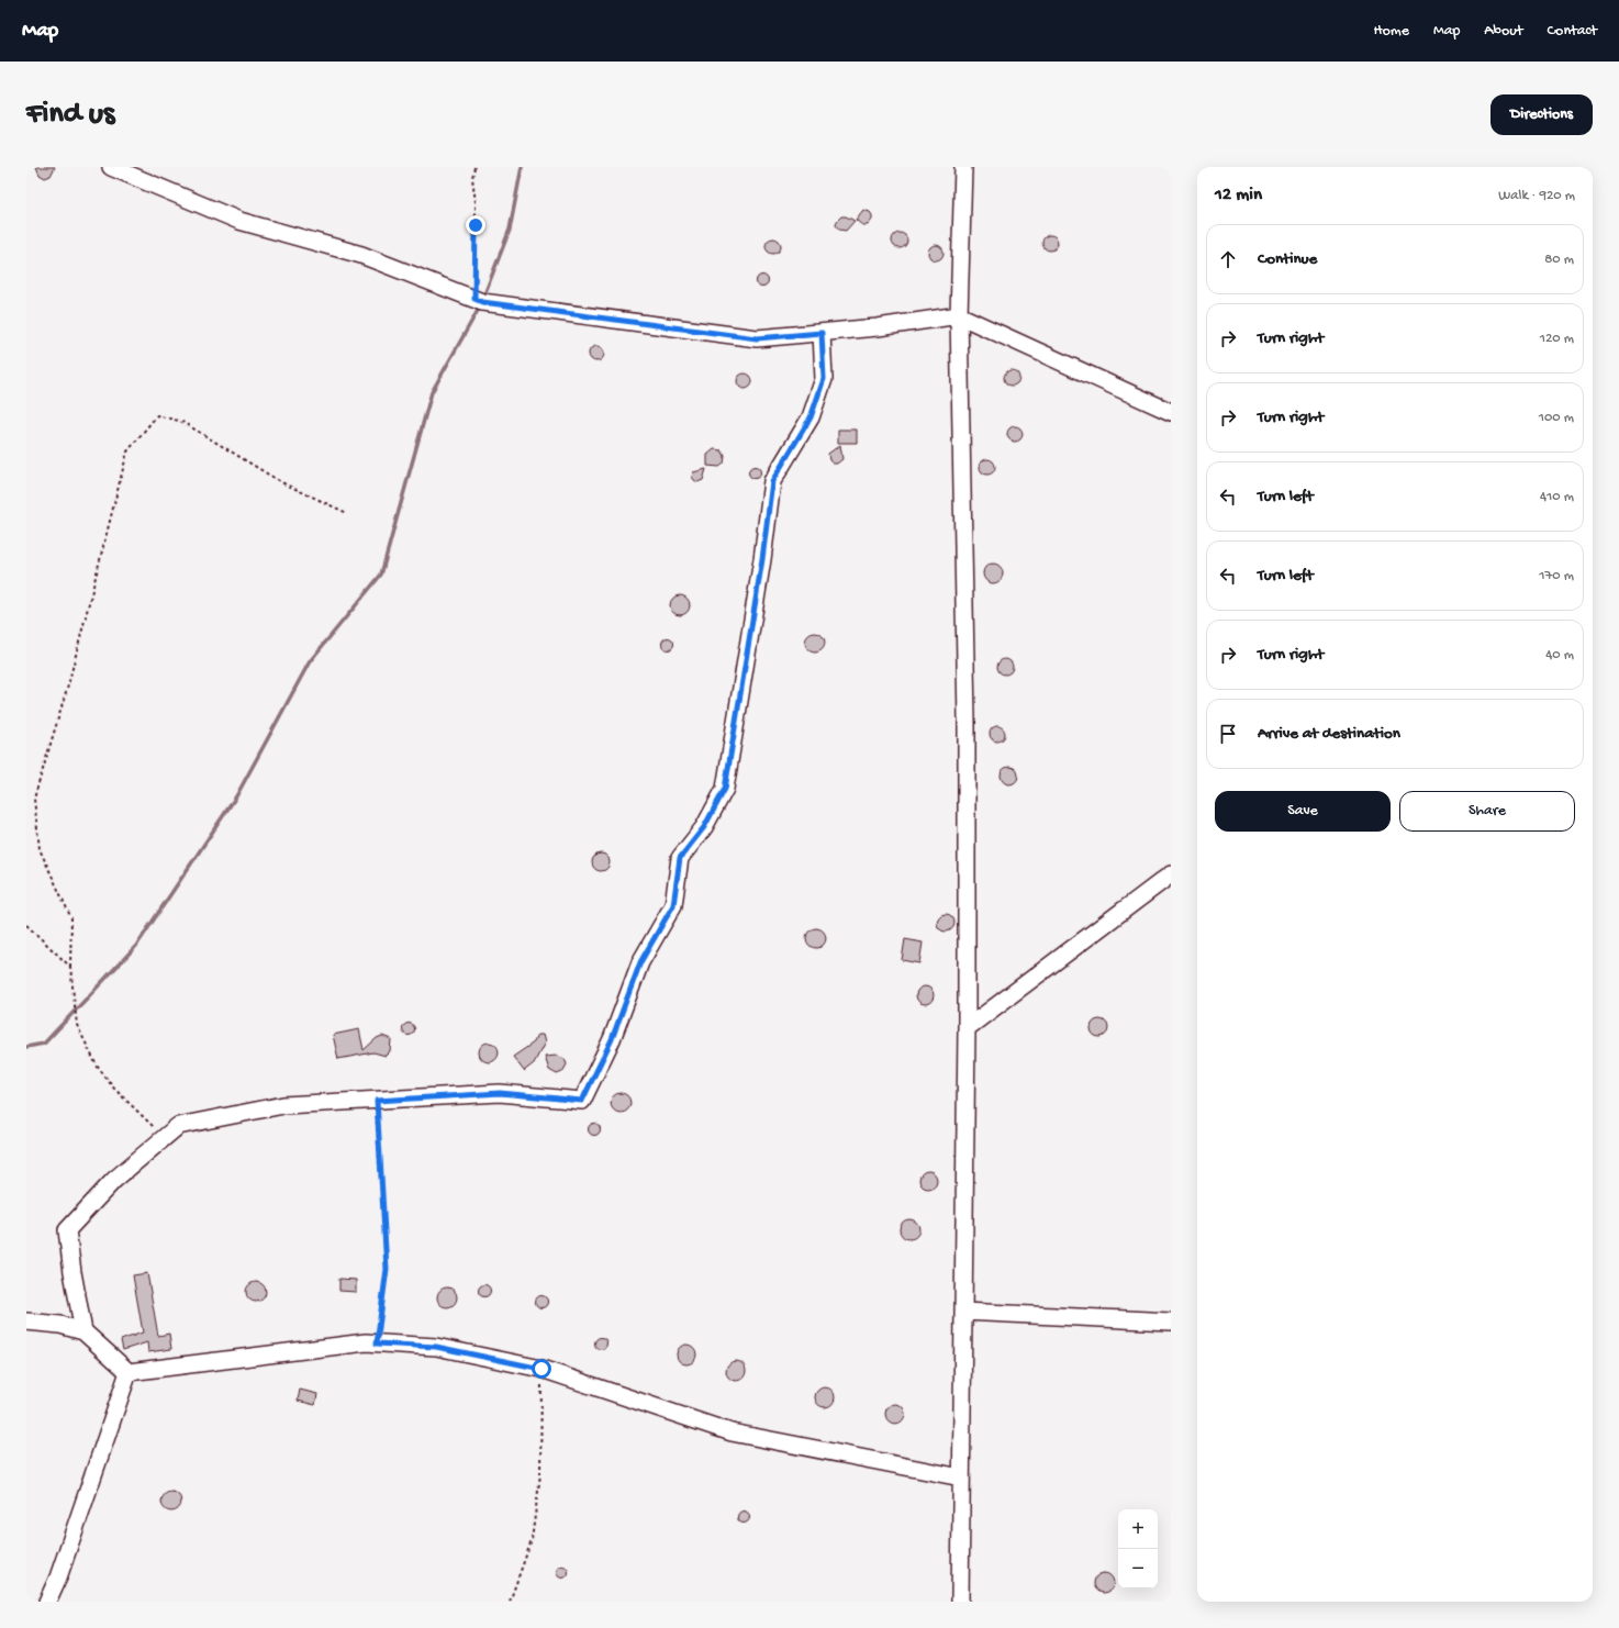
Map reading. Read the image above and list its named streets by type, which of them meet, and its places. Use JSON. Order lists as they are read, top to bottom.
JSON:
{
  "page": {
    "header": "Map",
    "nav": [
      "Home",
      "Map",
      "About",
      "Contact"
    ],
    "buttons": [
      "Directions",
      ["Save", "Share"]
    ],
    "title": "Find us",
    "heading": ["12 min", "Walk · 920 m"],
    "list": [
      ["Continue", "80 m"],
      ["Turn right", "120 m"],
      ["Turn right", "100 m"],
      ["Turn left", "410 m"],
      ["Turn left", "170 m"],
      ["Turn right", "40 m"],
      "Arrive at destination"
    ],
    "map_buttons": ["+", "−"]
  }
}
